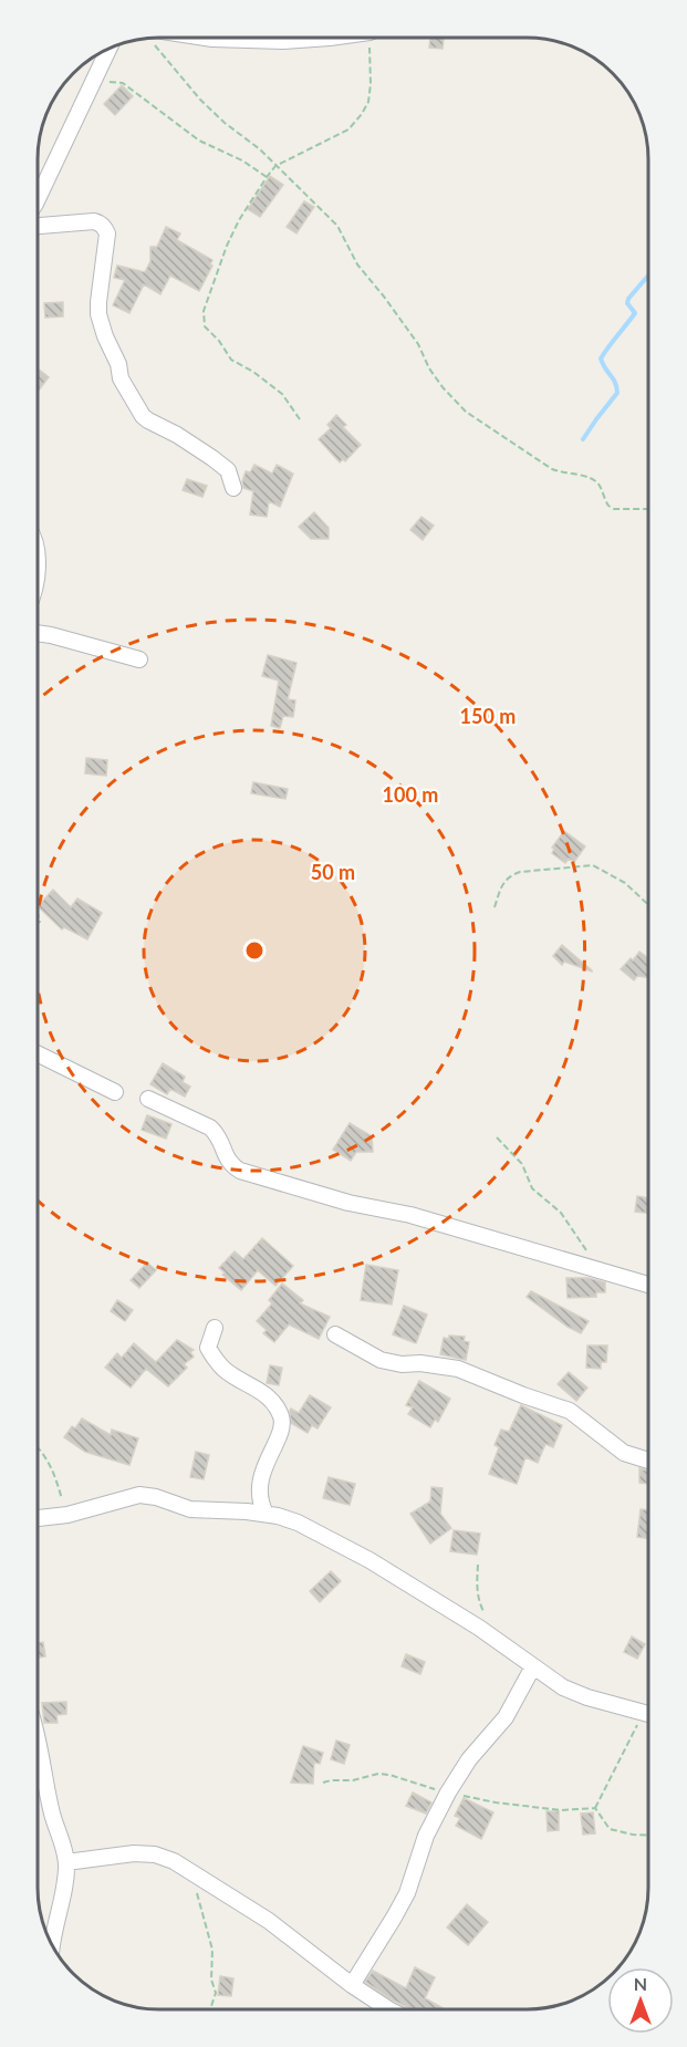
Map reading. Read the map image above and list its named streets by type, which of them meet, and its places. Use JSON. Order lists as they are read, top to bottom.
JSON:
{
  "north": "top",
  "rings": ["150 m", "100 m", "50 m"]
}
